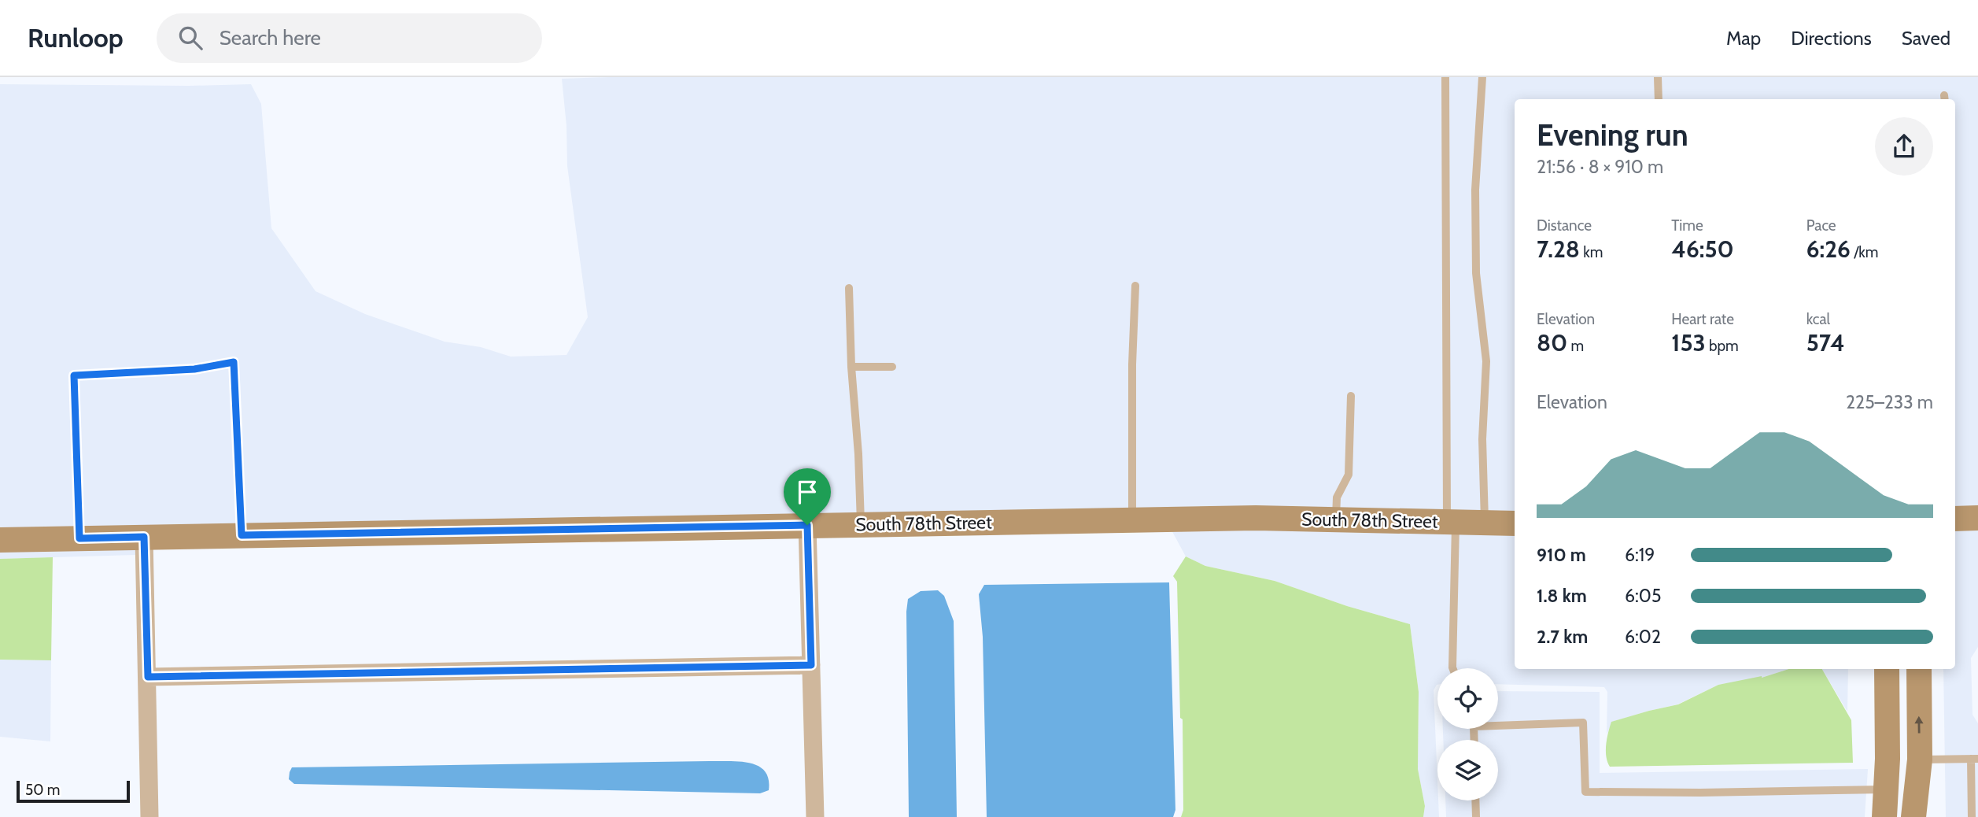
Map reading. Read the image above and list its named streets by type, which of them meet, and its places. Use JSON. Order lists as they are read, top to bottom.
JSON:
{
  "streets": {
    "street": ["South 78th Street"]
  },
  "scale_bar": "50 m",
  "page": {
    "header": "Runloop",
    "search": "Search here",
    "nav": ["Map", "Directions", "Saved"],
    "heading": ["Evening run", "21:56 · 8 × 910 m"],
    "stats": [
      ["Distance", "7.28 km"],
      ["Time", "46:50"],
      ["Pace", "6:26 /km"],
      ["Elevation", "80 m"],
      ["Heart rate", "153 bpm"],
      ["kcal", "574"]
    ],
    "chart": ["Elevation", "225–233 m"],
    "list": [
      {
        "name": "910 m",
        "note": "6:19"
      },
      {
        "name": "1.8 km",
        "note": "6:05"
      },
      {
        "name": "2.7 km",
        "note": "6:02"
      }
    ],
    "scale": "50 m"
  }
}
